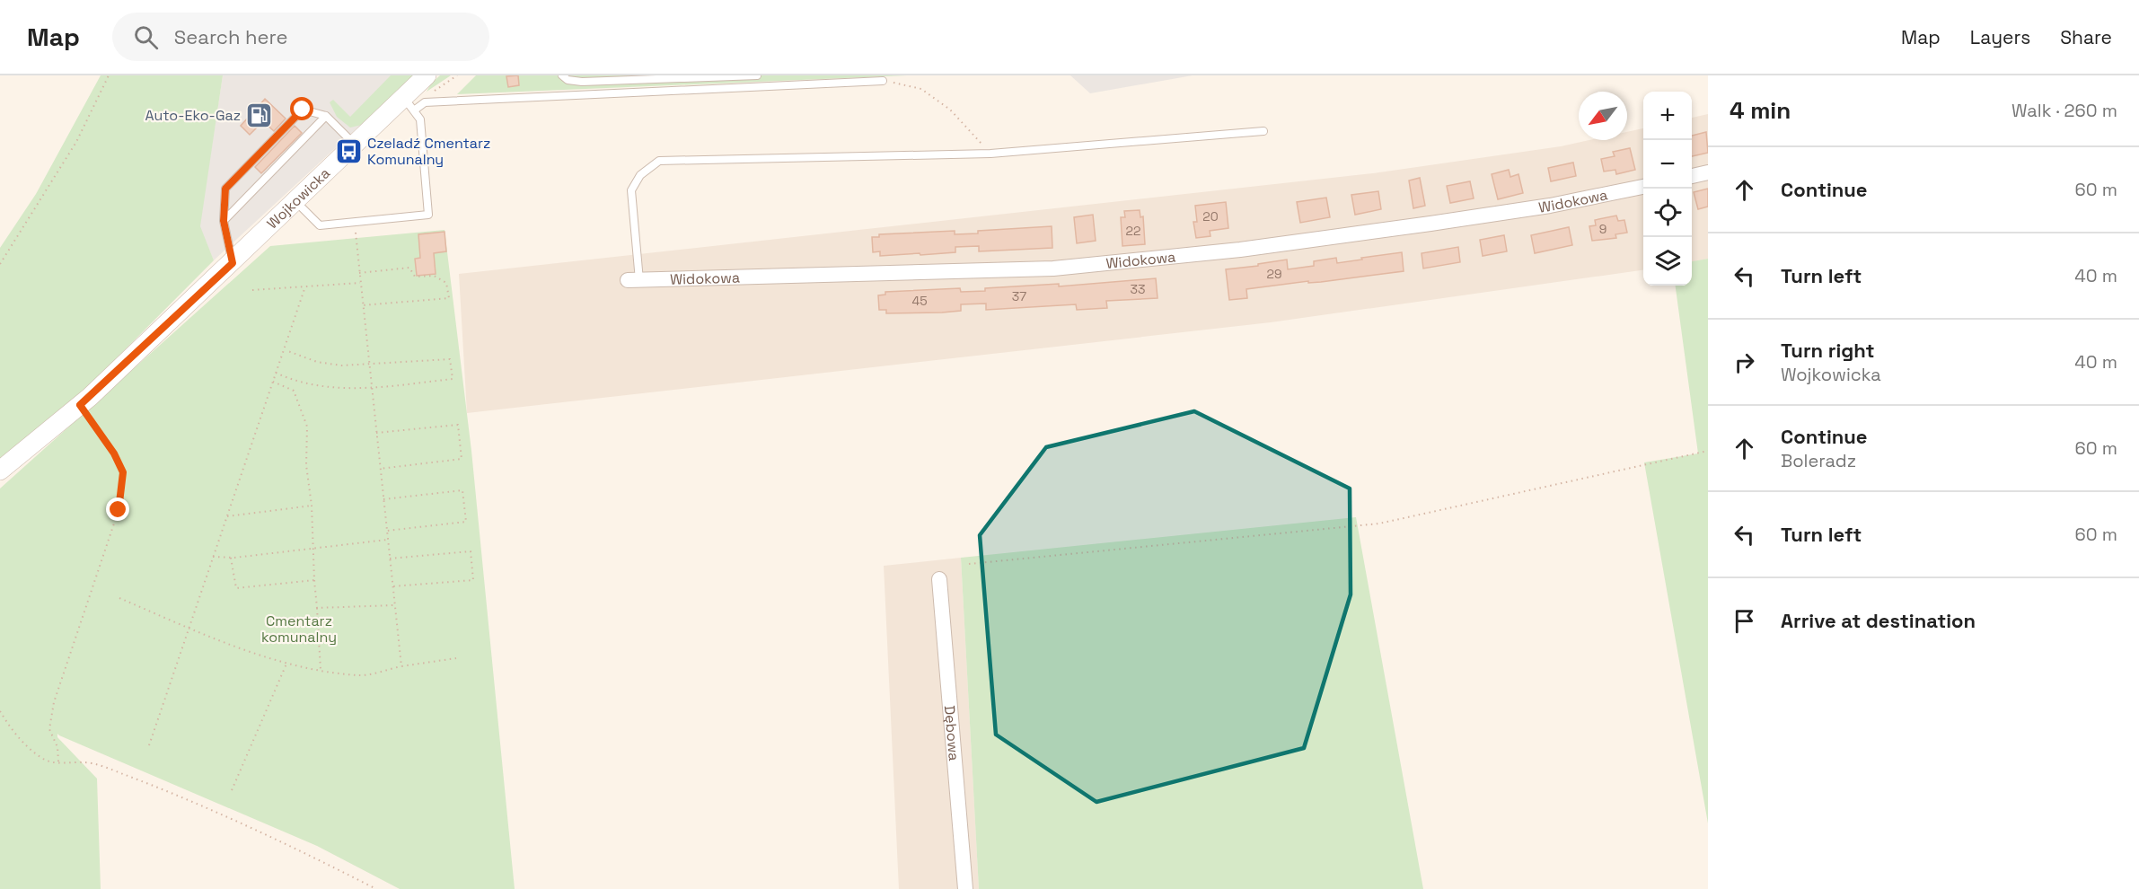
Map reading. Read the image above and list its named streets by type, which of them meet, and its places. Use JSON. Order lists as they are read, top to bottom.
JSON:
{
  "streets": {
    "street": ["Wojkowicka", "Widokowa", "Dębowa"]
  },
  "parks": ["Cmentarz komunalny"],
  "places": {
    "fuel station": ["Auto-Eko-Gaz"],
    "bus stop": ["Czeladź Cmentarz Komunalny"]
  },
  "house_numbers": [
    "20",
    "9",
    "22",
    "29",
    "33",
    "37",
    "45"
  ],
  "north": "bottom left",
  "page": {
    "header": "Map",
    "search": "Search here",
    "nav": ["Map", "Layers", "Share"],
    "heading": ["4 min", "Walk · 260 m"],
    "map_buttons": ["+", "−"],
    "list": [
      ["Continue", "60 m"],
      ["Turn left", "40 m"],
      ["Turn right", "Wojkowicka", "40 m"],
      ["Continue", "Boleradz", "60 m"],
      ["Turn left", "60 m"],
      "Arrive at destination"
    ]
  }
}
